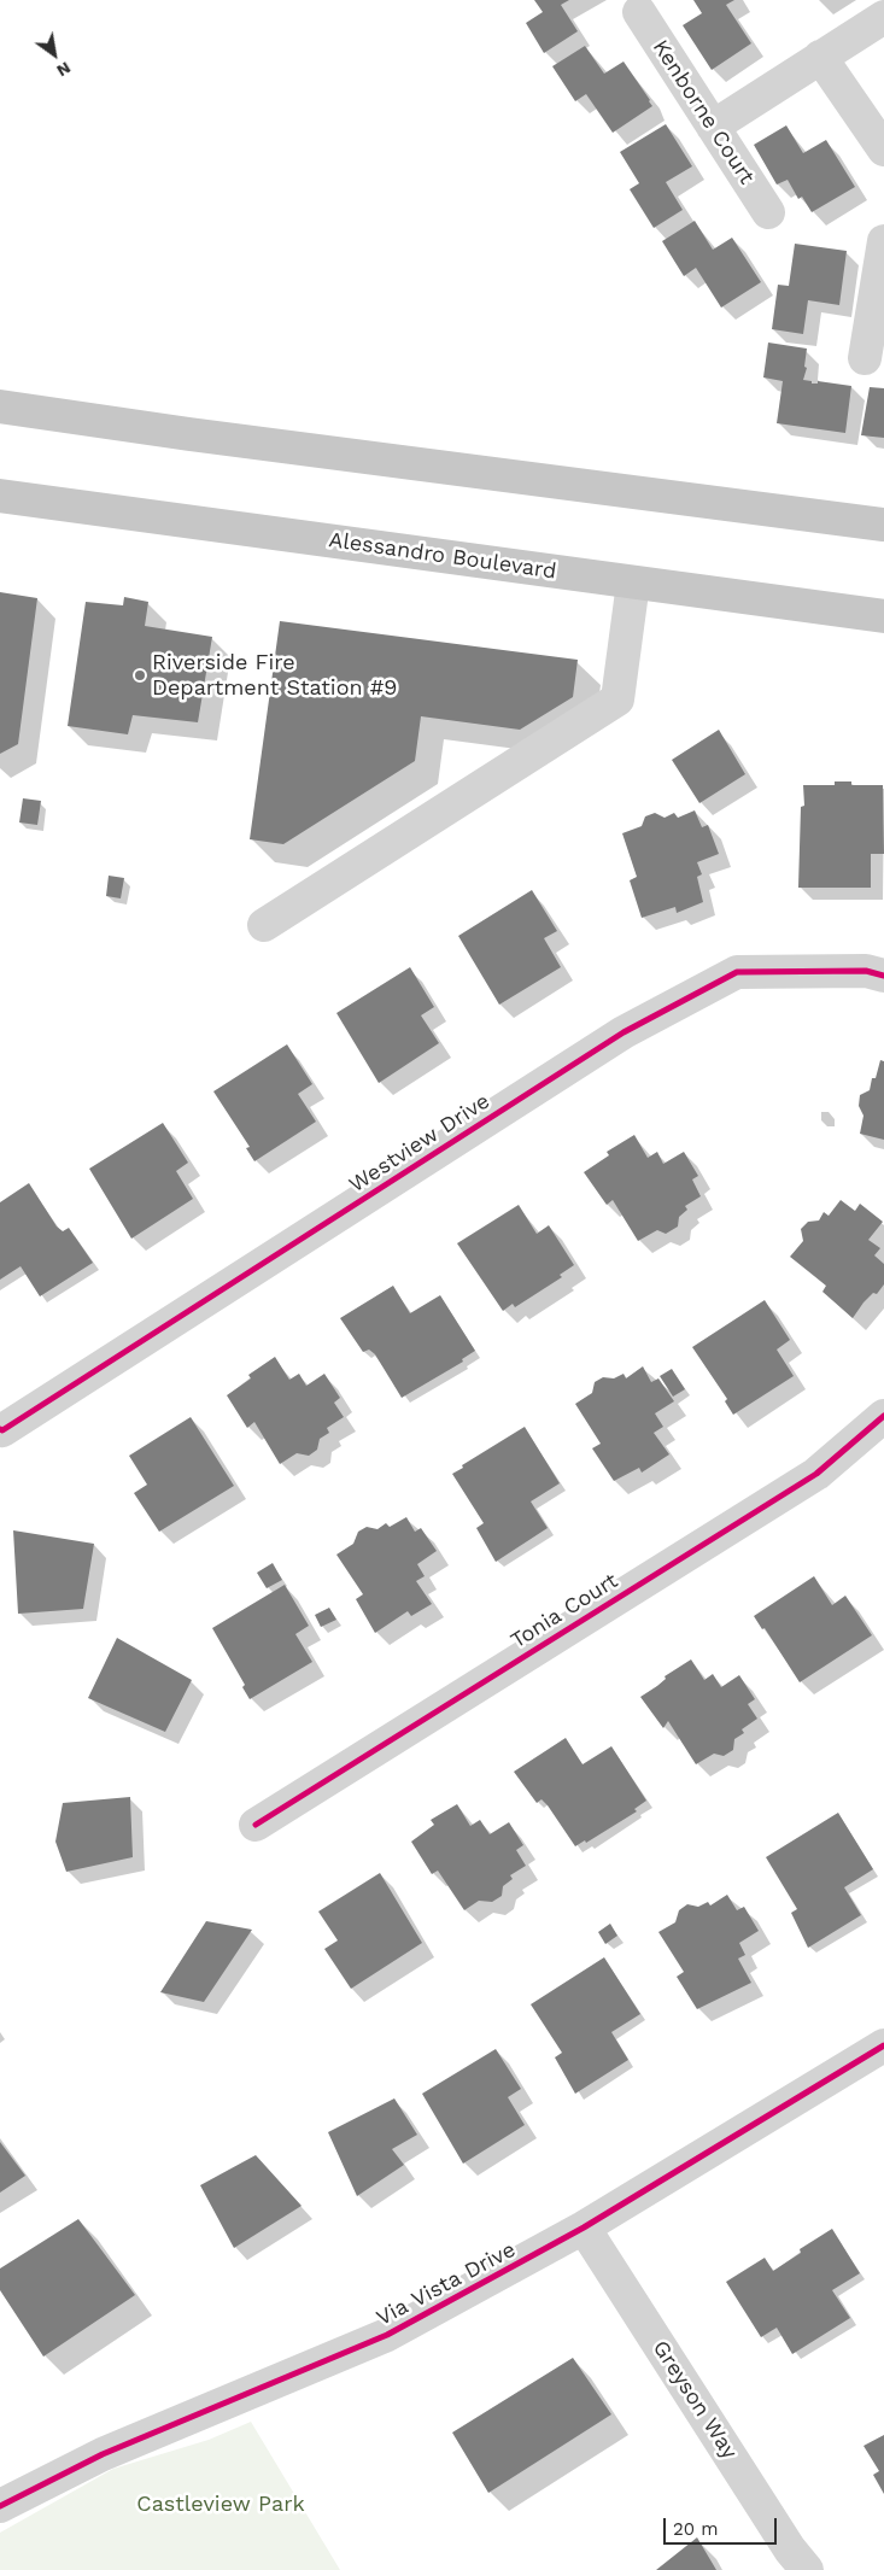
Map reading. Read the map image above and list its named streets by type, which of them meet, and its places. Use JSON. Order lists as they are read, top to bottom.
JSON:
{
  "streets": {
    "main road": ["Alessandro Boulevard"],
    "street": [
      "Kenborne Court",
      "Westview Drive",
      "Tonia Court",
      "Via Vista Drive",
      "Greyson Way"
    ]
  },
  "crossings": [
    ["Via Vista Drive", "Greyson Way"]
  ],
  "parks": ["Castleview Park"],
  "places": ["Riverside Fire Department Station #9"],
  "scale_bar": "20 m",
  "north": "bottom right"
}
